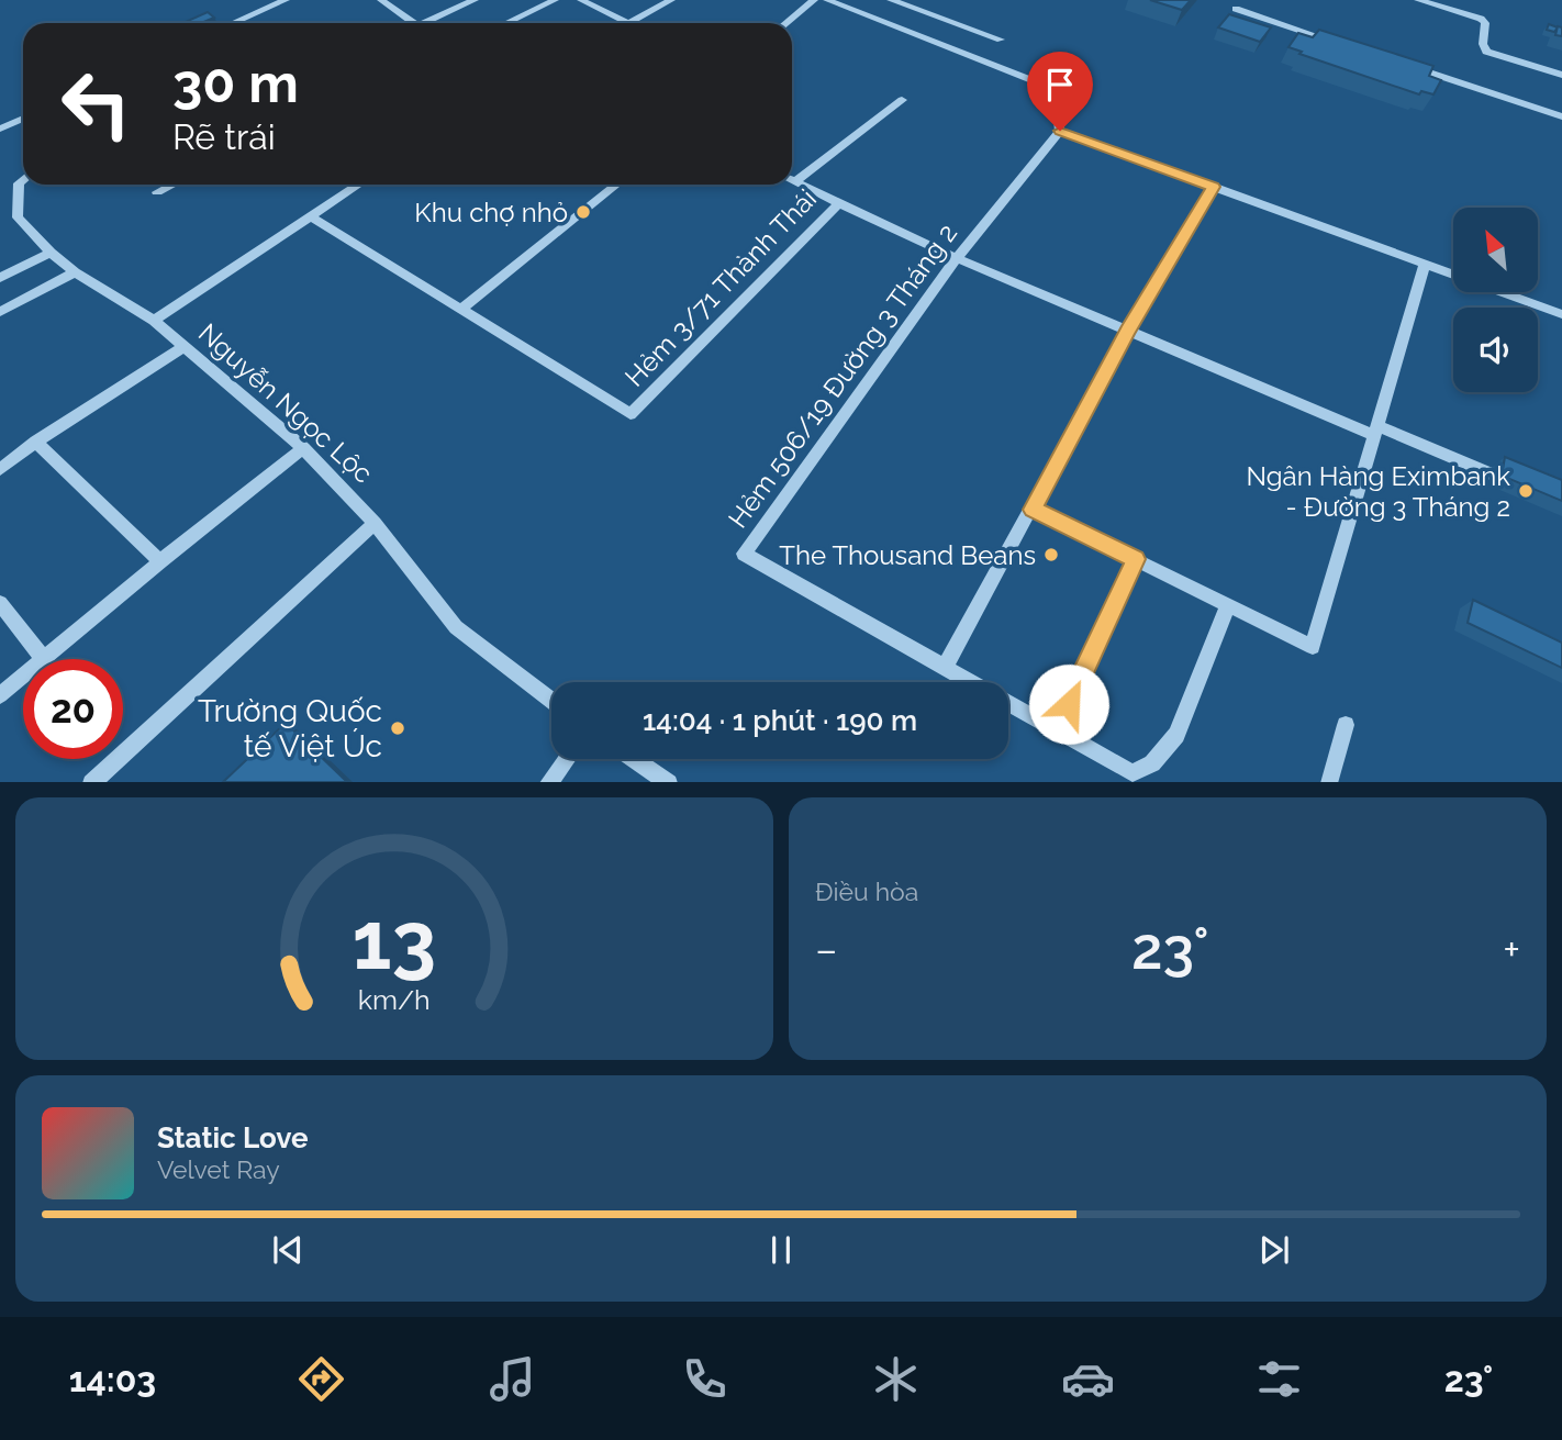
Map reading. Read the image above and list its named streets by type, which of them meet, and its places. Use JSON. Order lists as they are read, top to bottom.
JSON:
{
  "streets": {
    "street": ["Hẻm 3/71 Thành Thái", "Hẻm 506/19 Đường 3 Tháng 2", "Nguyễn Ngọc Lộc"]
  },
  "places": [
    "Khu chợ nhỏ",
    "Ngân Hàng Eximbank - Đường 3 Tháng 2",
    "The Thousand Beans",
    "Trường Quốc tế Việt Úc"
  ],
  "north": "top left",
  "page": {
    "turn": ["30 m", "Rẽ trái"],
    "limit": "20",
    "trip": "14:04 · 1 phút · 190 m",
    "tile": "Điều hòa",
    "heat": ["−", "23°", "+"],
    "song": ["Static Love", "Velvet Ray"],
    "tabs": ["14:03", "23°"],
    "gauge": ["13", "km/h"]
  }
}
